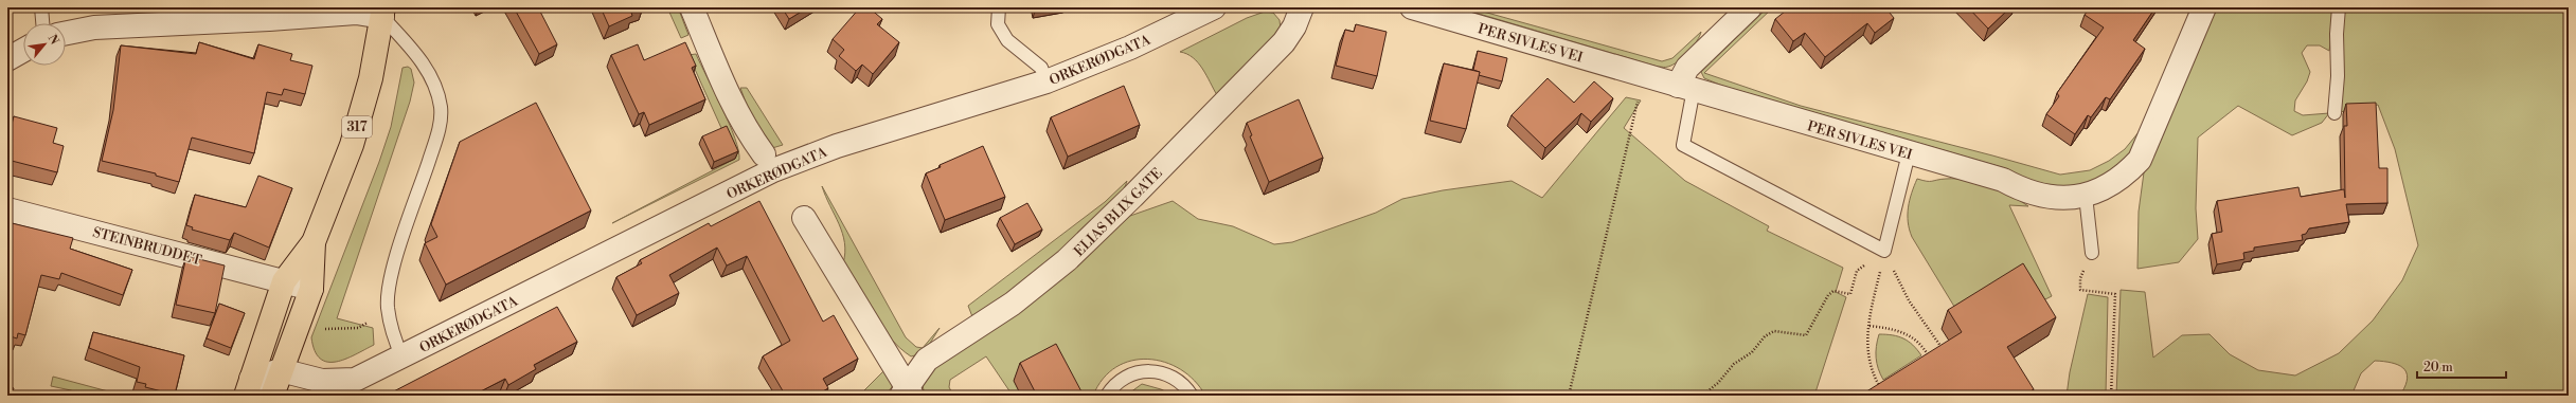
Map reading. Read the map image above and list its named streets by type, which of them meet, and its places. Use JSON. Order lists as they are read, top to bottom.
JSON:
{
  "streets": {
    "main road": ["317"],
    "street": [
      "PER SIVLES VEI",
      "ORKERØDGATA",
      "ELIAS BLIX GATE",
      "STEINBRUDDET"
    ]
  },
  "crossings": [
    ["ORKERØDGATA", "317"],
    ["317", "STEINBRUDDET"]
  ],
  "scale_bar": "20 m",
  "north": "top right"
}
